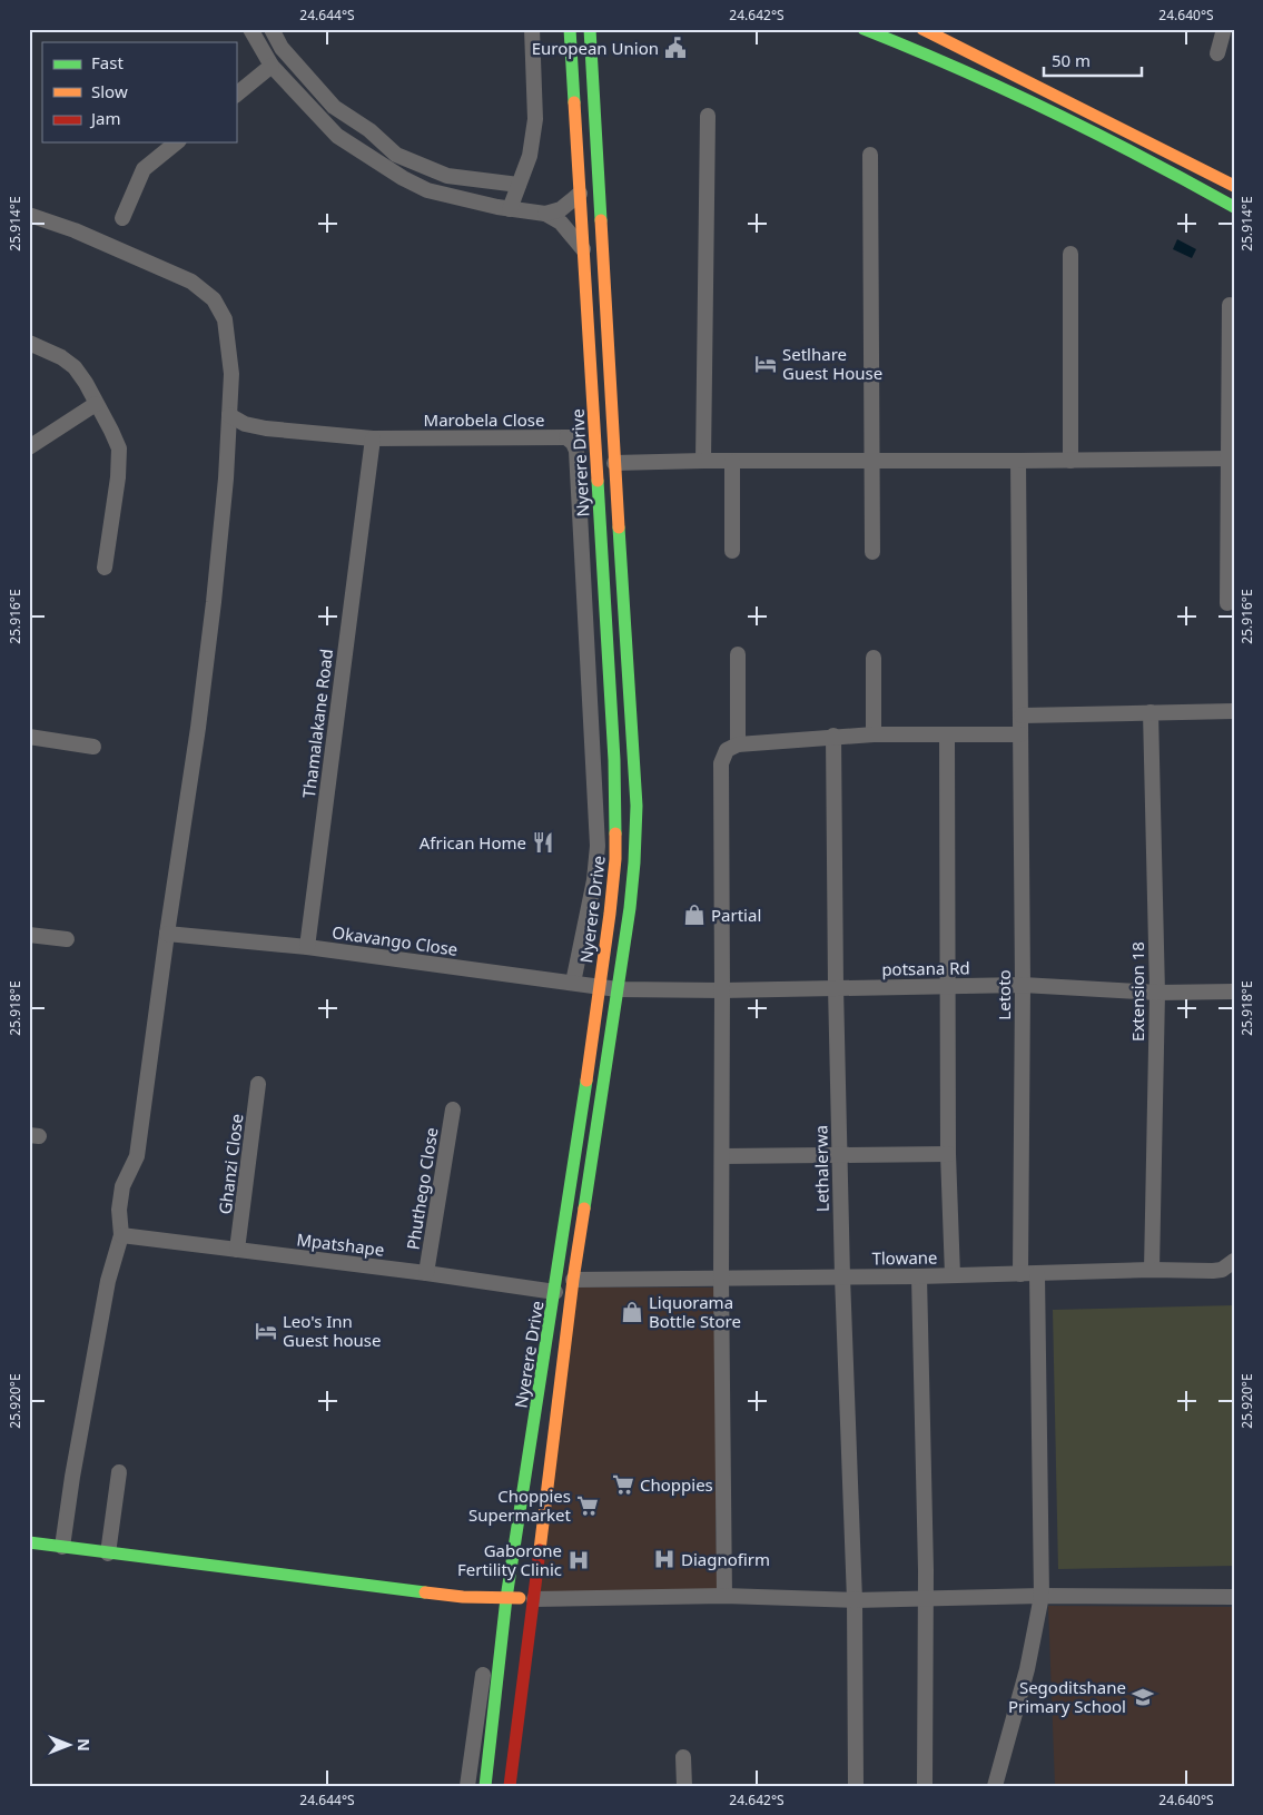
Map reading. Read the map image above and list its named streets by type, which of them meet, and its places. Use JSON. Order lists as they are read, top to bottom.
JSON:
{
  "streets": {
    "main road": ["Nyerere Drive"],
    "street": [
      "Marobela Close",
      "Thamalakane Road",
      "Okavango Close",
      "potsana Rd",
      "Extension 18",
      "Letoto",
      "Ghanzi Close",
      "Lethalerwa",
      "Phuthego Close",
      "Mpatshape",
      "Tlowane"
    ]
  },
  "crossings": [
    ["Marobela Close", "Nyerere Drive"],
    ["Marobela Close", "Thamalakane Road"],
    ["Nyerere Drive", "Okavango Close"],
    ["Nyerere Drive", "potsana Rd"],
    ["Nyerere Drive", "Mpatshape"],
    ["Nyerere Drive", "Tlowane"],
    ["Thamalakane Road", "Okavango Close"],
    ["Okavango Close", "potsana Rd"],
    ["potsana Rd", "Extension 18"],
    ["potsana Rd", "Letoto"],
    ["potsana Rd", "Lethalerwa"],
    ["Extension 18", "Tlowane"],
    ["Letoto", "Tlowane"],
    ["Ghanzi Close", "Mpatshape"],
    ["Lethalerwa", "Tlowane"],
    ["Phuthego Close", "Mpatshape"]
  ],
  "places": {
    "public building": ["European Union"],
    "hotel": ["Setlhare Guest House", "Leo's Inn Guest house"],
    "restaurant": ["African Home"],
    "shop": ["Partial", "Liquorama Bottle Store"],
    "supermarket": ["Choppies", "Choppies Supermarket"],
    "hospital": ["Diagnofirm", "Gaborone Fertility Clinic"],
    "school or university": ["Segoditshane Primary School"]
  },
  "legend": ["Fast", "Slow", "Jam"],
  "scale_bar": "50 m",
  "north": "right",
  "coordinates": [
    "24.644°S",
    "24.642°S",
    "24.640°S",
    "25.914°E",
    "25.916°E",
    "25.918°E",
    "25.920°E"
  ]
}
